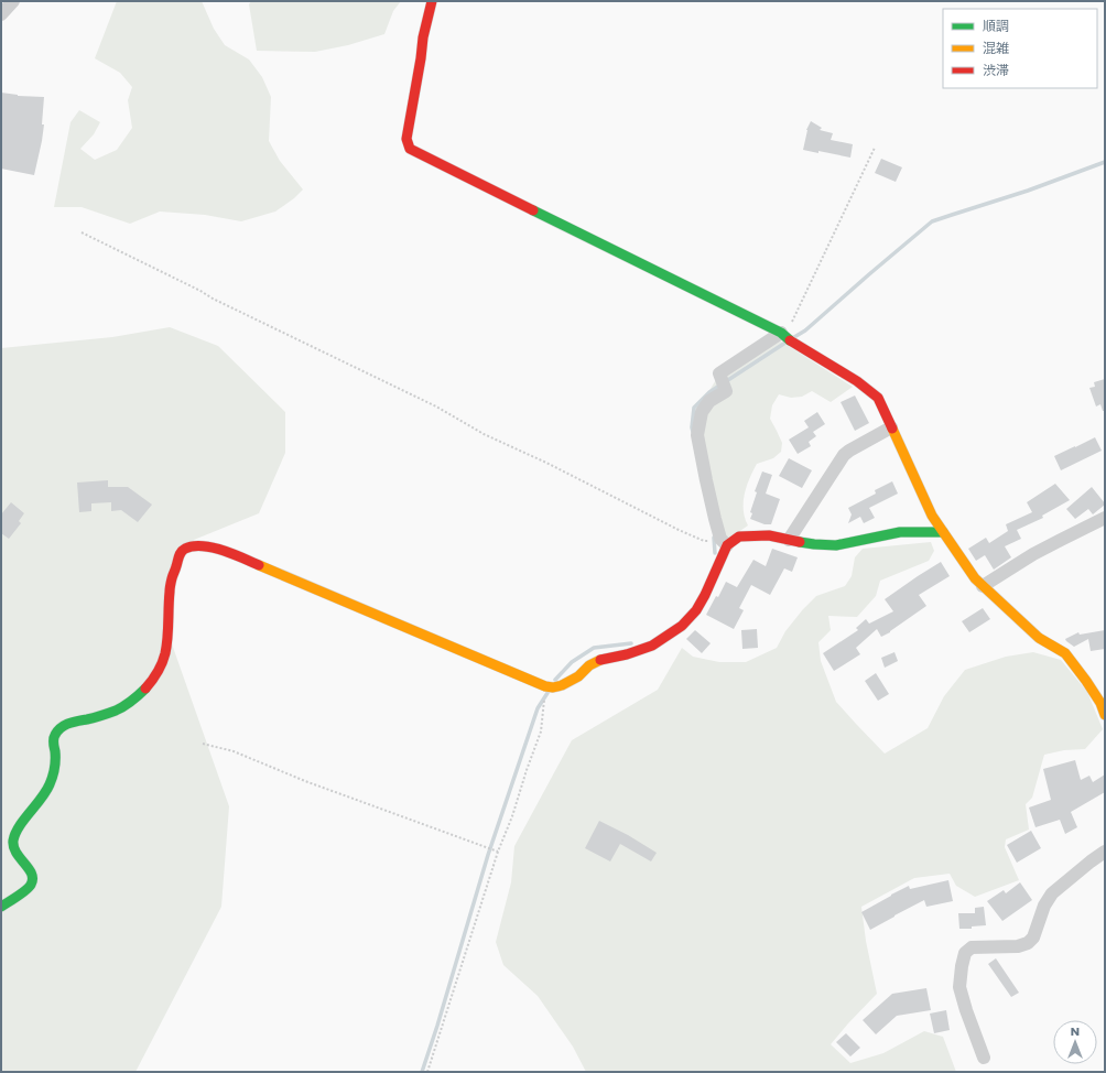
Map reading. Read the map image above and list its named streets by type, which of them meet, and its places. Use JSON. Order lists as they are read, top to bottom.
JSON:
{
  "legend": ["順調", "混雑", "渋滞"],
  "north": "top"
}
